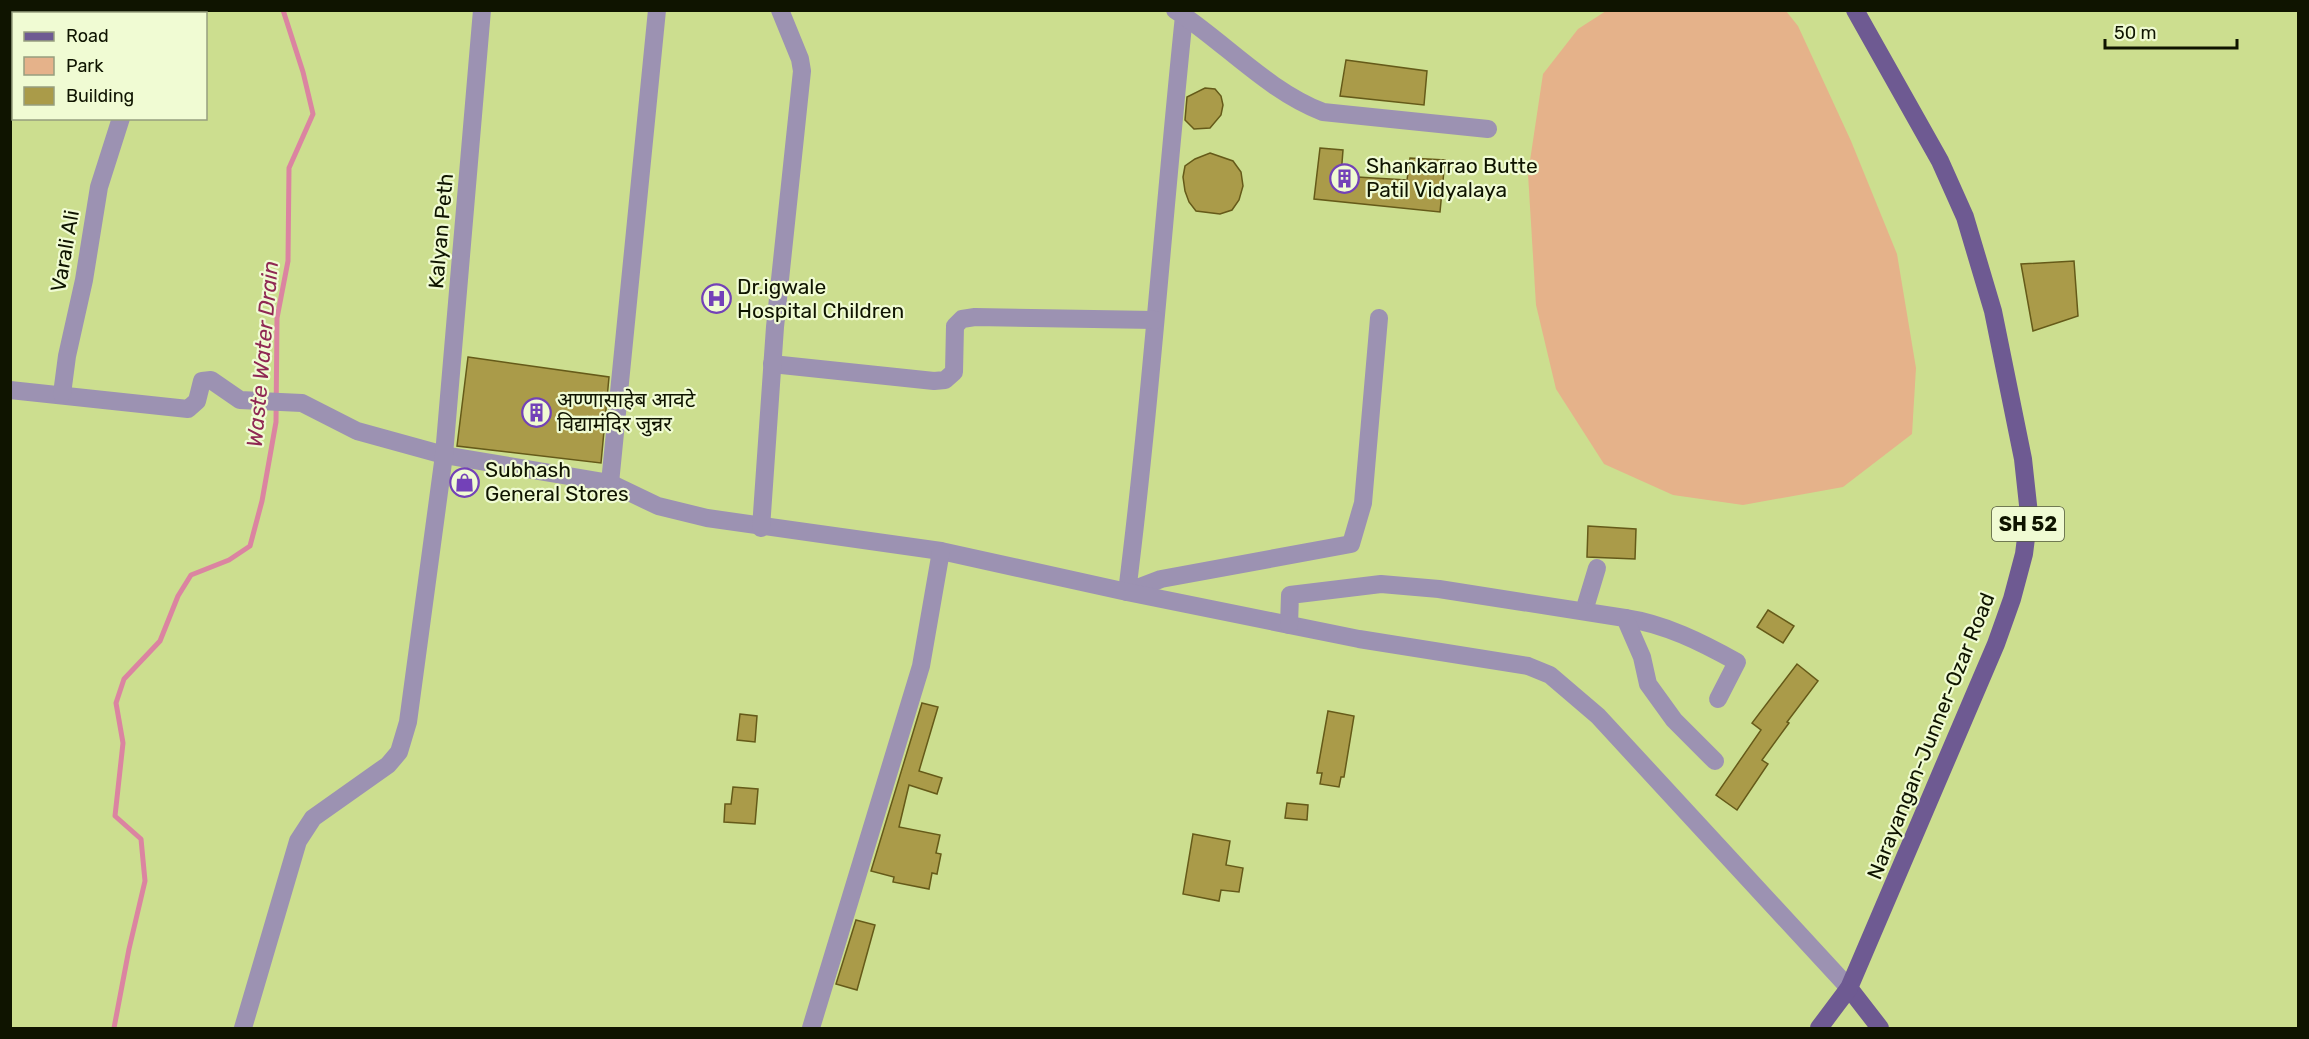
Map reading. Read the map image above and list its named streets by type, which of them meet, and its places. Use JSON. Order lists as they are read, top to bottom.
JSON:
{
  "streets": {
    "main road": ["SH 52", "Narayangan-Junner-Ozar Road"],
    "street": ["Kalyan Peth", "Varali Ali"]
  },
  "water": ["Waste Water Drain"],
  "places": {
    "building": ["Shankarrao Butte Patil Vidyalaya", "अण्णासाहेब आवटे विद्यामंदिर जुन्नर"],
    "hospital": ["Dr.igwale Hospital Children"],
    "shop": ["Subhash General Stores"]
  },
  "legend": ["Road", "Park", "Building"],
  "scale_bar": "50 m"
}
